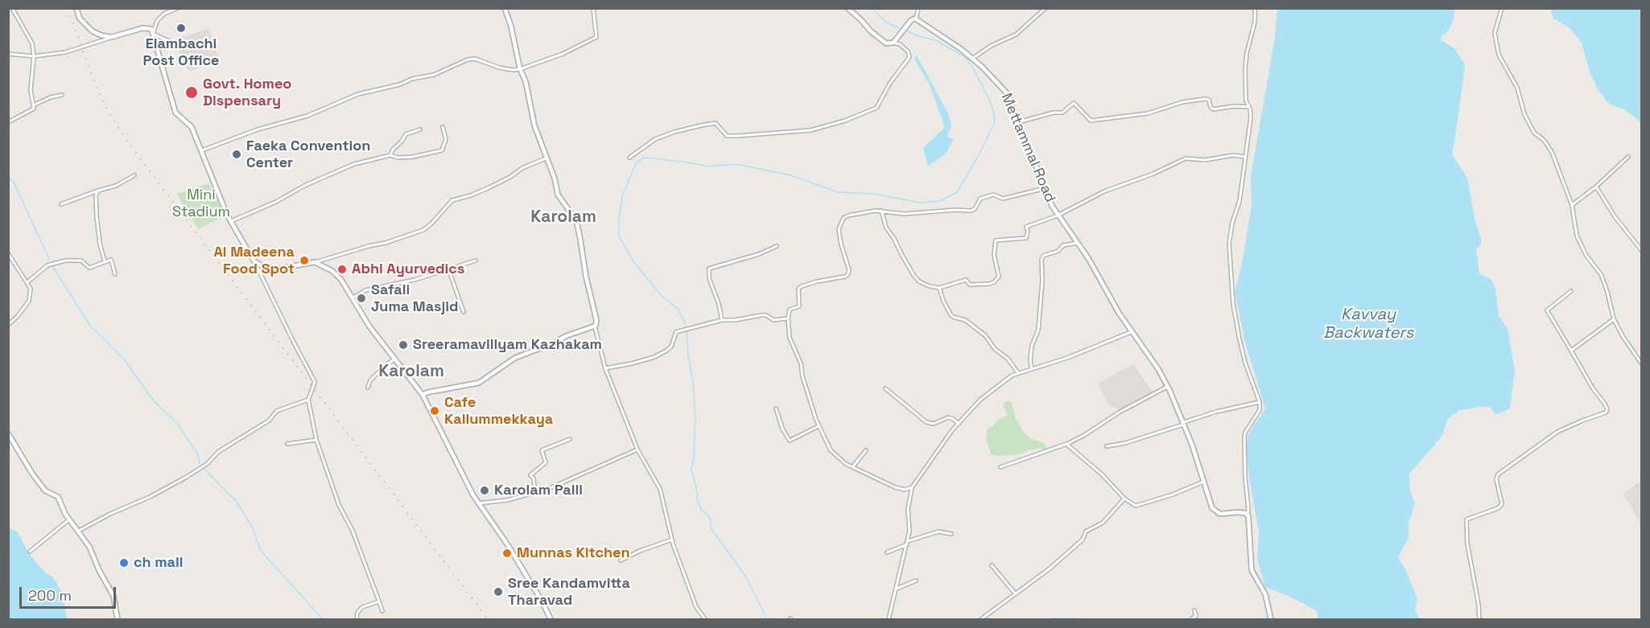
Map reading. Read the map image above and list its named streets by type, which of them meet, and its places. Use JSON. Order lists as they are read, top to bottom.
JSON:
{
  "streets": {
    "main road": ["Mettammal Road"]
  },
  "districts": ["Karolam", "Karolam"],
  "water": ["Kavvay Backwaters"],
  "parks": ["Mini Stadium"],
  "places": [
    "Elambachi Post Office",
    "Govt. Homeo Dispensary",
    "Faeka Convention Center",
    "Al Madeena Food Spot",
    "Abhi Ayurvedics",
    "Safali Juma Masjid",
    "Sreeramavillyam Kazhakam",
    "Cafe Kallummekkaya",
    "Karolam Palli",
    "Munnas Kitchen",
    "ch mall",
    "Sree Kandamvitta Tharavad"
  ],
  "scale_bar": "200 m"
}
